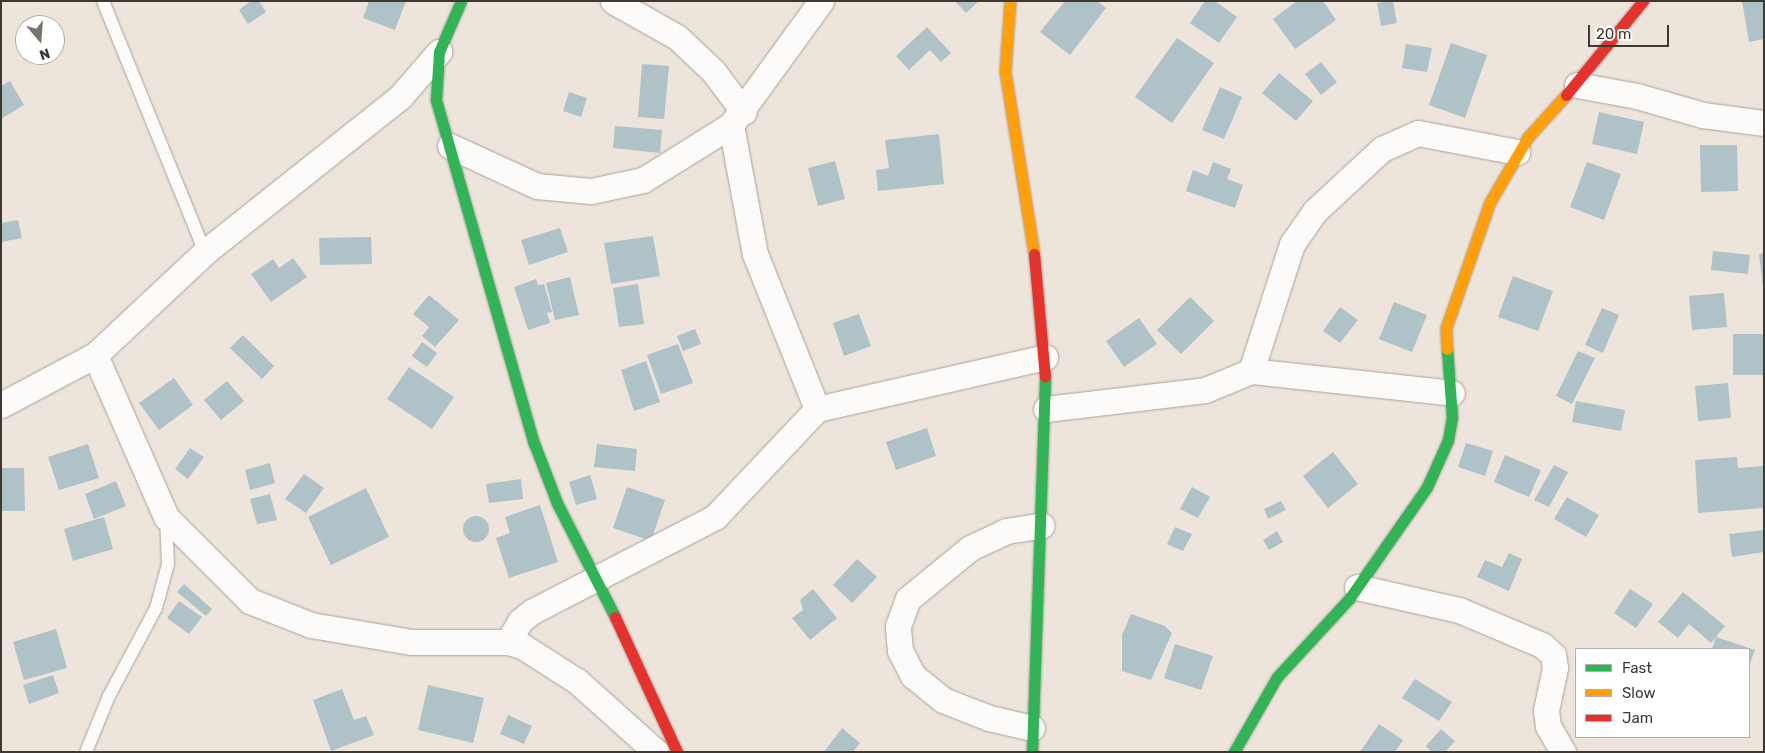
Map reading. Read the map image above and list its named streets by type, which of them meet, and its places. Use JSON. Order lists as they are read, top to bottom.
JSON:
{
  "legend": ["Fast", "Slow", "Jam"],
  "scale_bar": "20 m",
  "north": "bottom"
}
